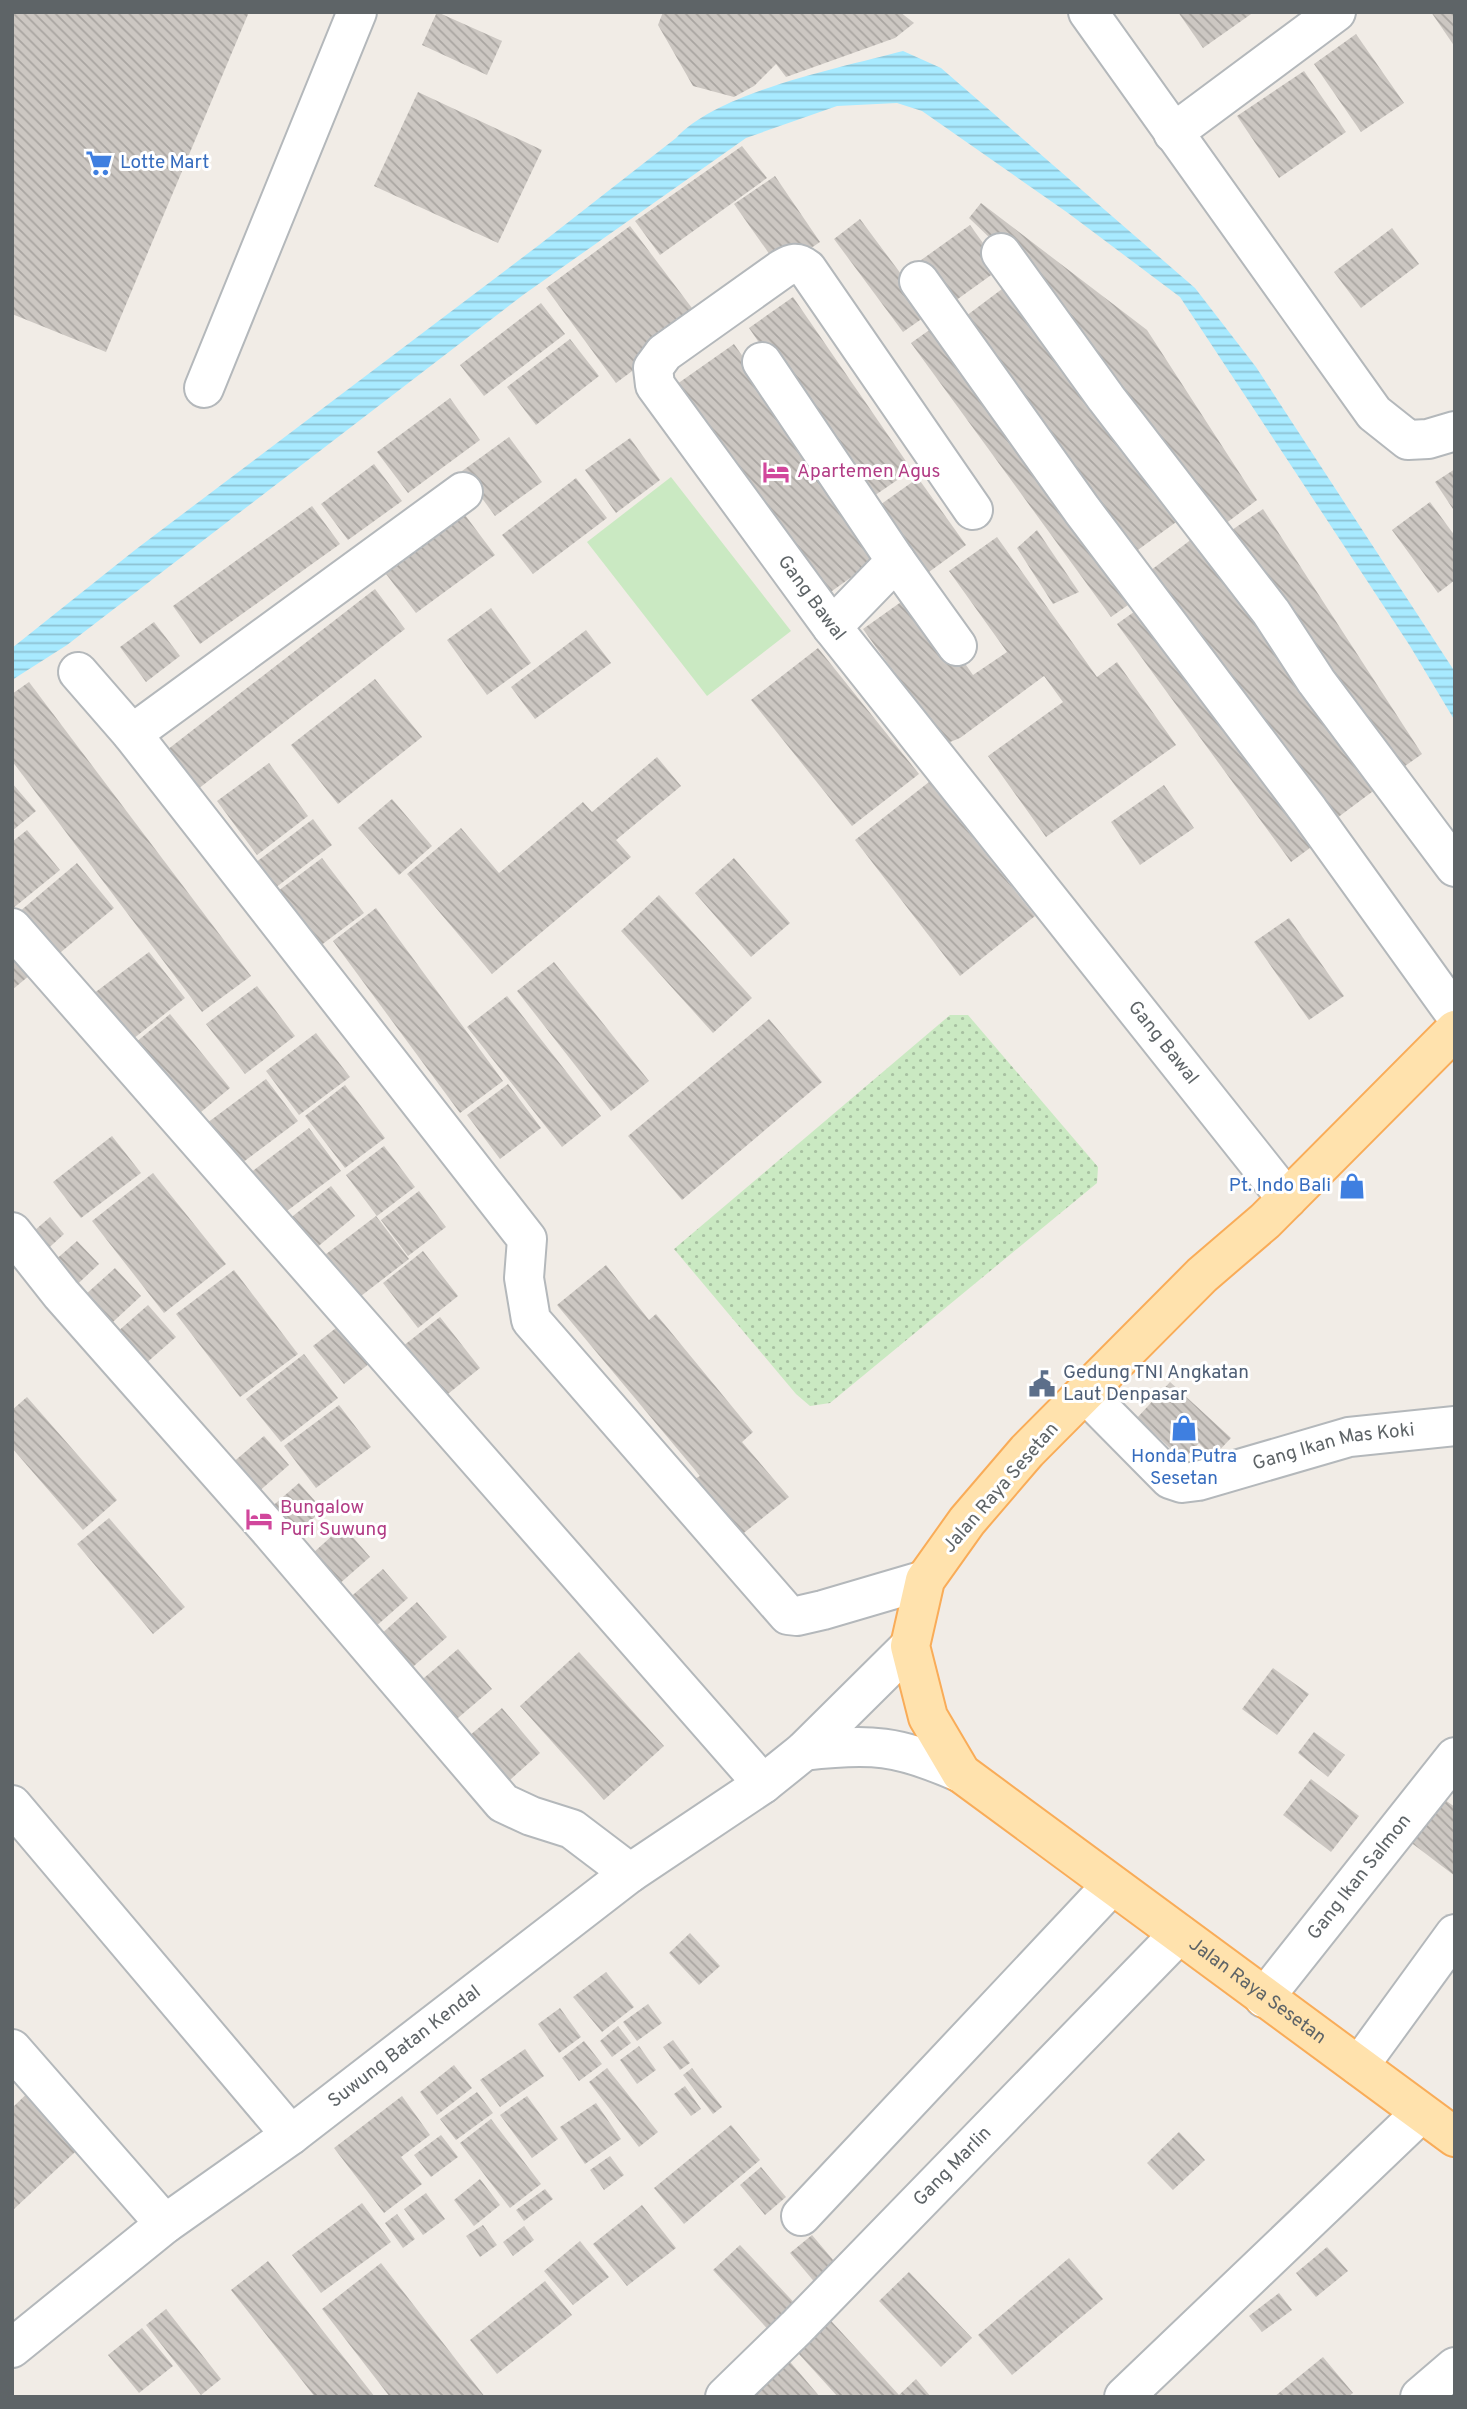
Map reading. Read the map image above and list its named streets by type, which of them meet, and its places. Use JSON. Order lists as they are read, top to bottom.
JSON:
{
  "streets": {
    "main road": ["Jalan Raya Sesetan"],
    "street": [
      "Gang Bawal",
      "Gang Ikan Mas Koki",
      "Gang Ikan Salmon",
      "Suwung Batan Kendal",
      "Gang Marlin"
    ]
  },
  "crossings": [
    ["Gang Bawal", "Jalan Raya Sesetan"],
    ["Gang Ikan Mas Koki", "Jalan Raya Sesetan"],
    ["Jalan Raya Sesetan", "Gang Ikan Salmon"],
    ["Jalan Raya Sesetan", "Suwung Batan Kendal"],
    ["Jalan Raya Sesetan", "Gang Marlin"]
  ],
  "places": {
    "supermarket": ["Lotte Mart"],
    "hotel": ["Apartemen Agus", "Bungalow Puri Suwung"],
    "shop": ["Pt. Indo Bali", "Honda Putra Sesetan"],
    "public building": ["Gedung TNI Angkatan Laut Denpasar"]
  }
}
